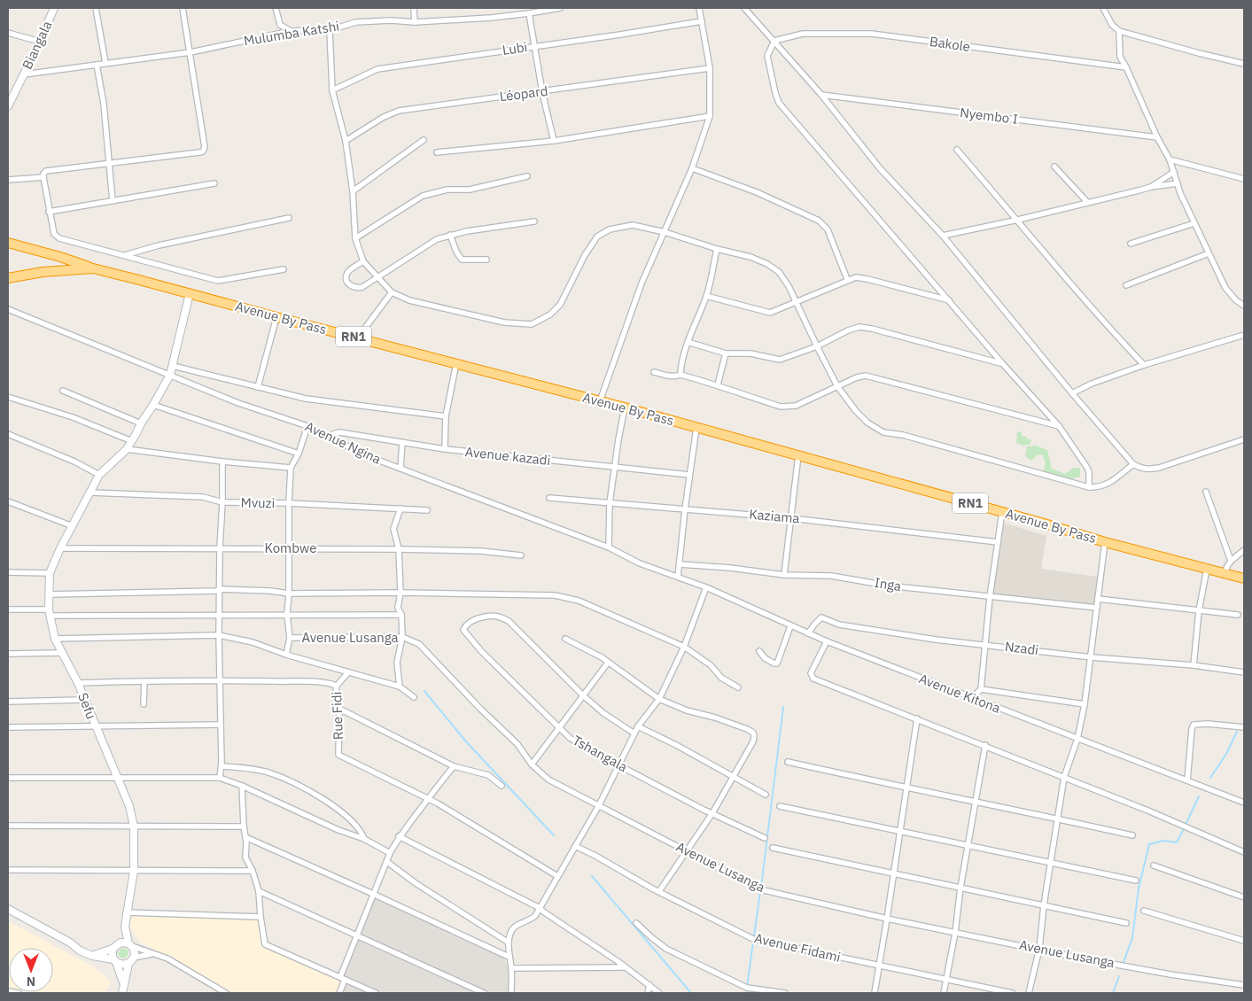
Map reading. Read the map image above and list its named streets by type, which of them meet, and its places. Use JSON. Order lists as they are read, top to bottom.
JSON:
{
  "streets": {
    "highway": ["Avenue By Pass", "RN1"],
    "street": [
      "Mulumba Katshi",
      "Bakole",
      "Biangala",
      "Lubi",
      "Léopard",
      "Nyembo I",
      "Avenue Ngina",
      "Avenue kazadi",
      "Mvuzi",
      "Kaziama",
      "Kombwe",
      "Inga",
      "Avenue Lusanga",
      "Nzadi",
      "Avenue Kitona",
      "Sefu",
      "Rue Fidi",
      "Tshangala",
      "Avenue Fidami"
    ]
  },
  "crossings": [
    ["Mulumba Katshi", "Biangala"],
    ["Avenue By Pass", "Sefu"],
    ["Avenue Ngina", "Avenue kazadi"],
    ["Avenue Ngina", "Avenue Kitona"],
    ["Avenue Ngina", "Sefu"],
    ["Mvuzi", "Sefu"],
    ["Kombwe", "Sefu"],
    ["Nzadi", "Avenue Kitona"],
    ["Sefu", "Rue Fidi"]
  ],
  "north": "bottom"
}
